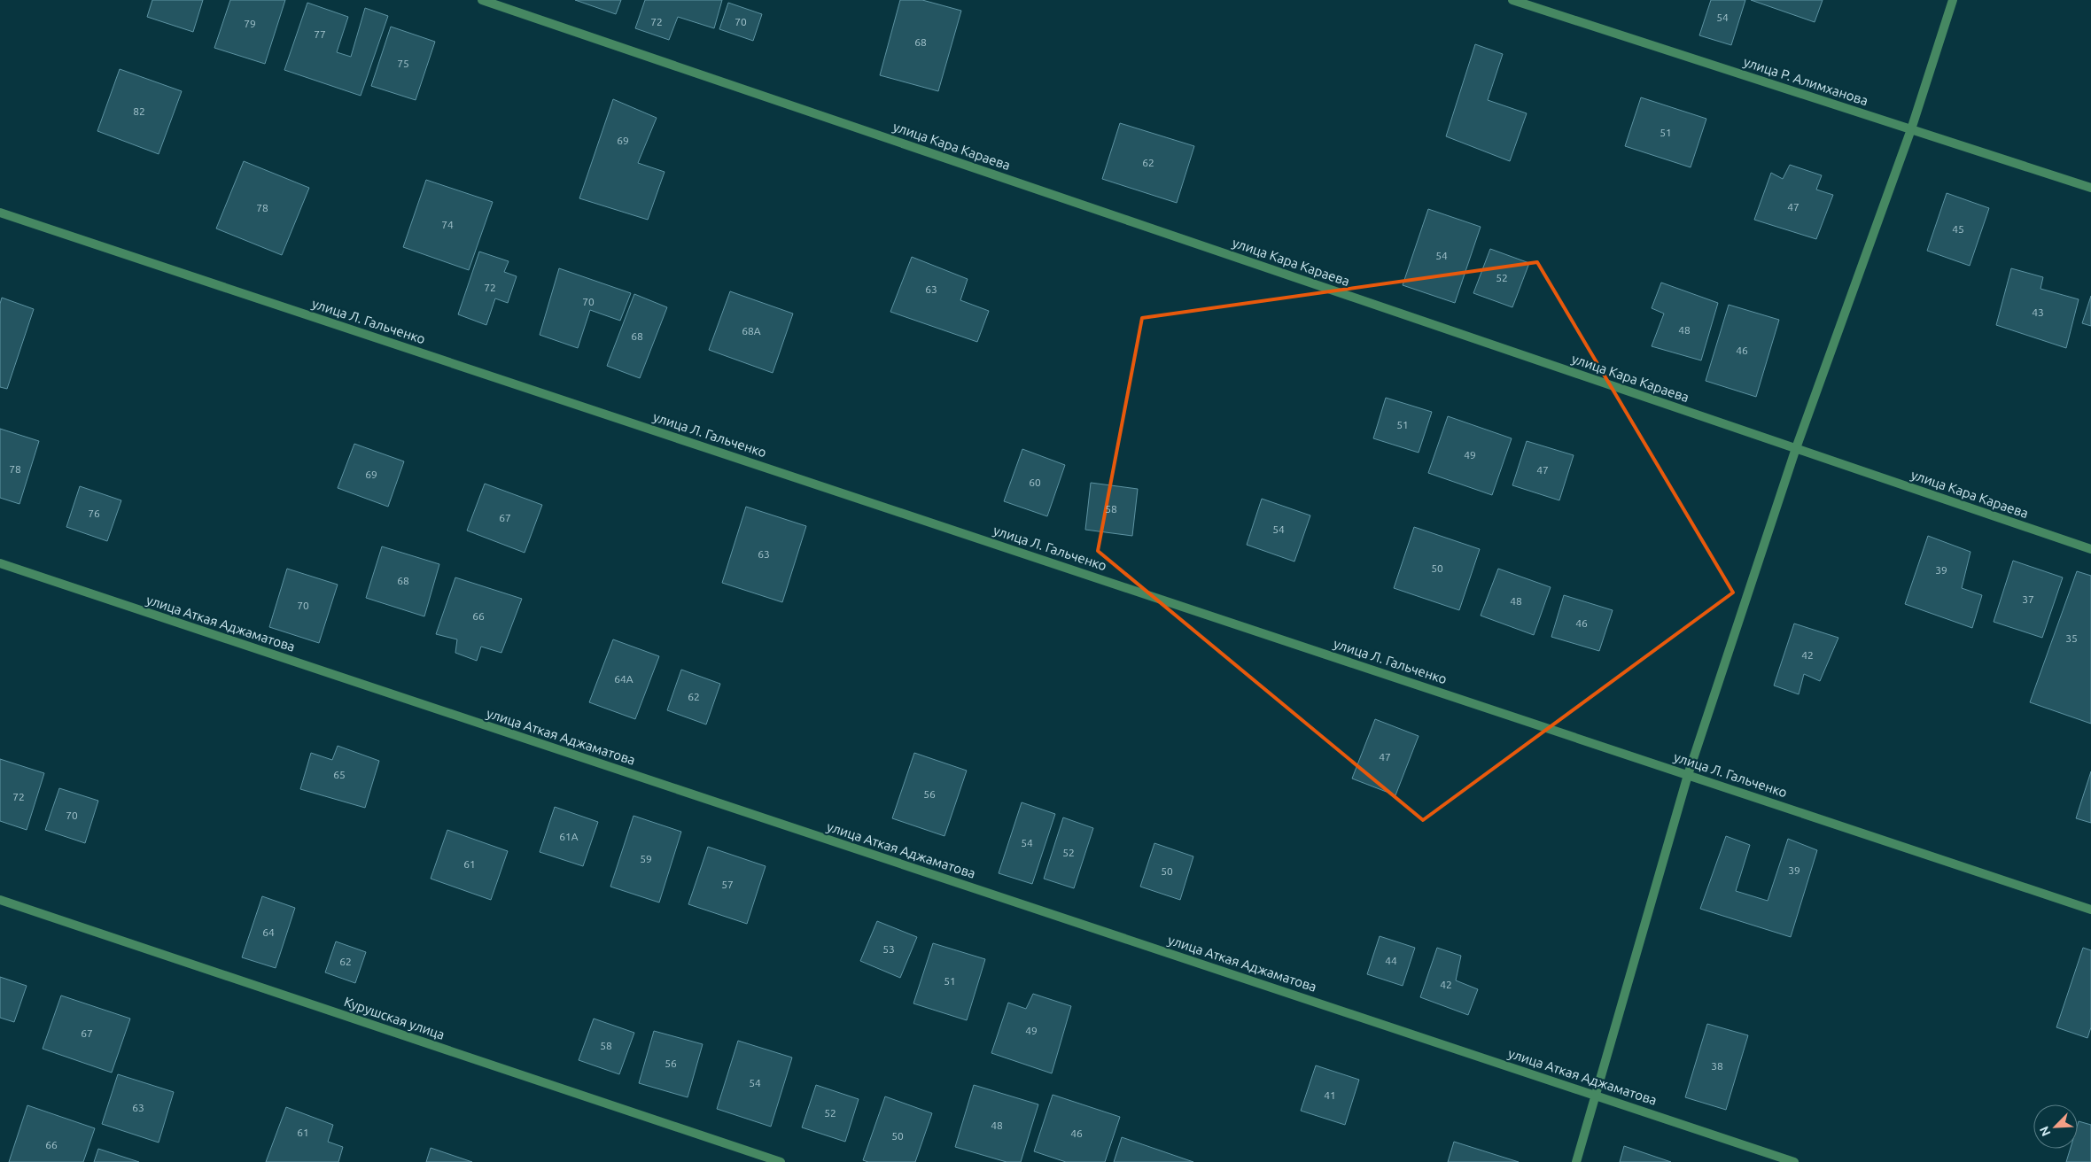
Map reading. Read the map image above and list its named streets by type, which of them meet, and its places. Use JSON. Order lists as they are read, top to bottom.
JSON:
{
  "streets": {
    "street": [
      "улица Р. Алимханова",
      "улица Кара Караева",
      "улица Л. Гальченко",
      "улица Аткая Аджаматова",
      "Курушская улица"
    ]
  },
  "house_numbers": [
    "54",
    "72",
    "70",
    "79",
    "77",
    "68",
    "75",
    "82",
    "51",
    "69",
    "62",
    "47",
    "78",
    "74",
    "45",
    "54",
    "52",
    "72",
    "63",
    "70",
    "43",
    "48",
    "68А",
    "68",
    "46",
    "51",
    "49",
    "78",
    "47",
    "69",
    "60",
    "58",
    "76",
    "67",
    "54",
    "63",
    "50",
    "39",
    "68",
    "37",
    "48",
    "70",
    "66",
    "46",
    "35",
    "42",
    "64А",
    "62",
    "47",
    "65",
    "56",
    "72",
    "70",
    "61А",
    "54",
    "52",
    "59",
    "61",
    "39",
    "50",
    "57",
    "64",
    "53",
    "44",
    "62",
    "51",
    "42",
    "49",
    "67",
    "58",
    "56",
    "38",
    "54",
    "41",
    "63",
    "52",
    "48",
    "61",
    "46",
    "50",
    "66"
  ],
  "north": "bottom left"
}
